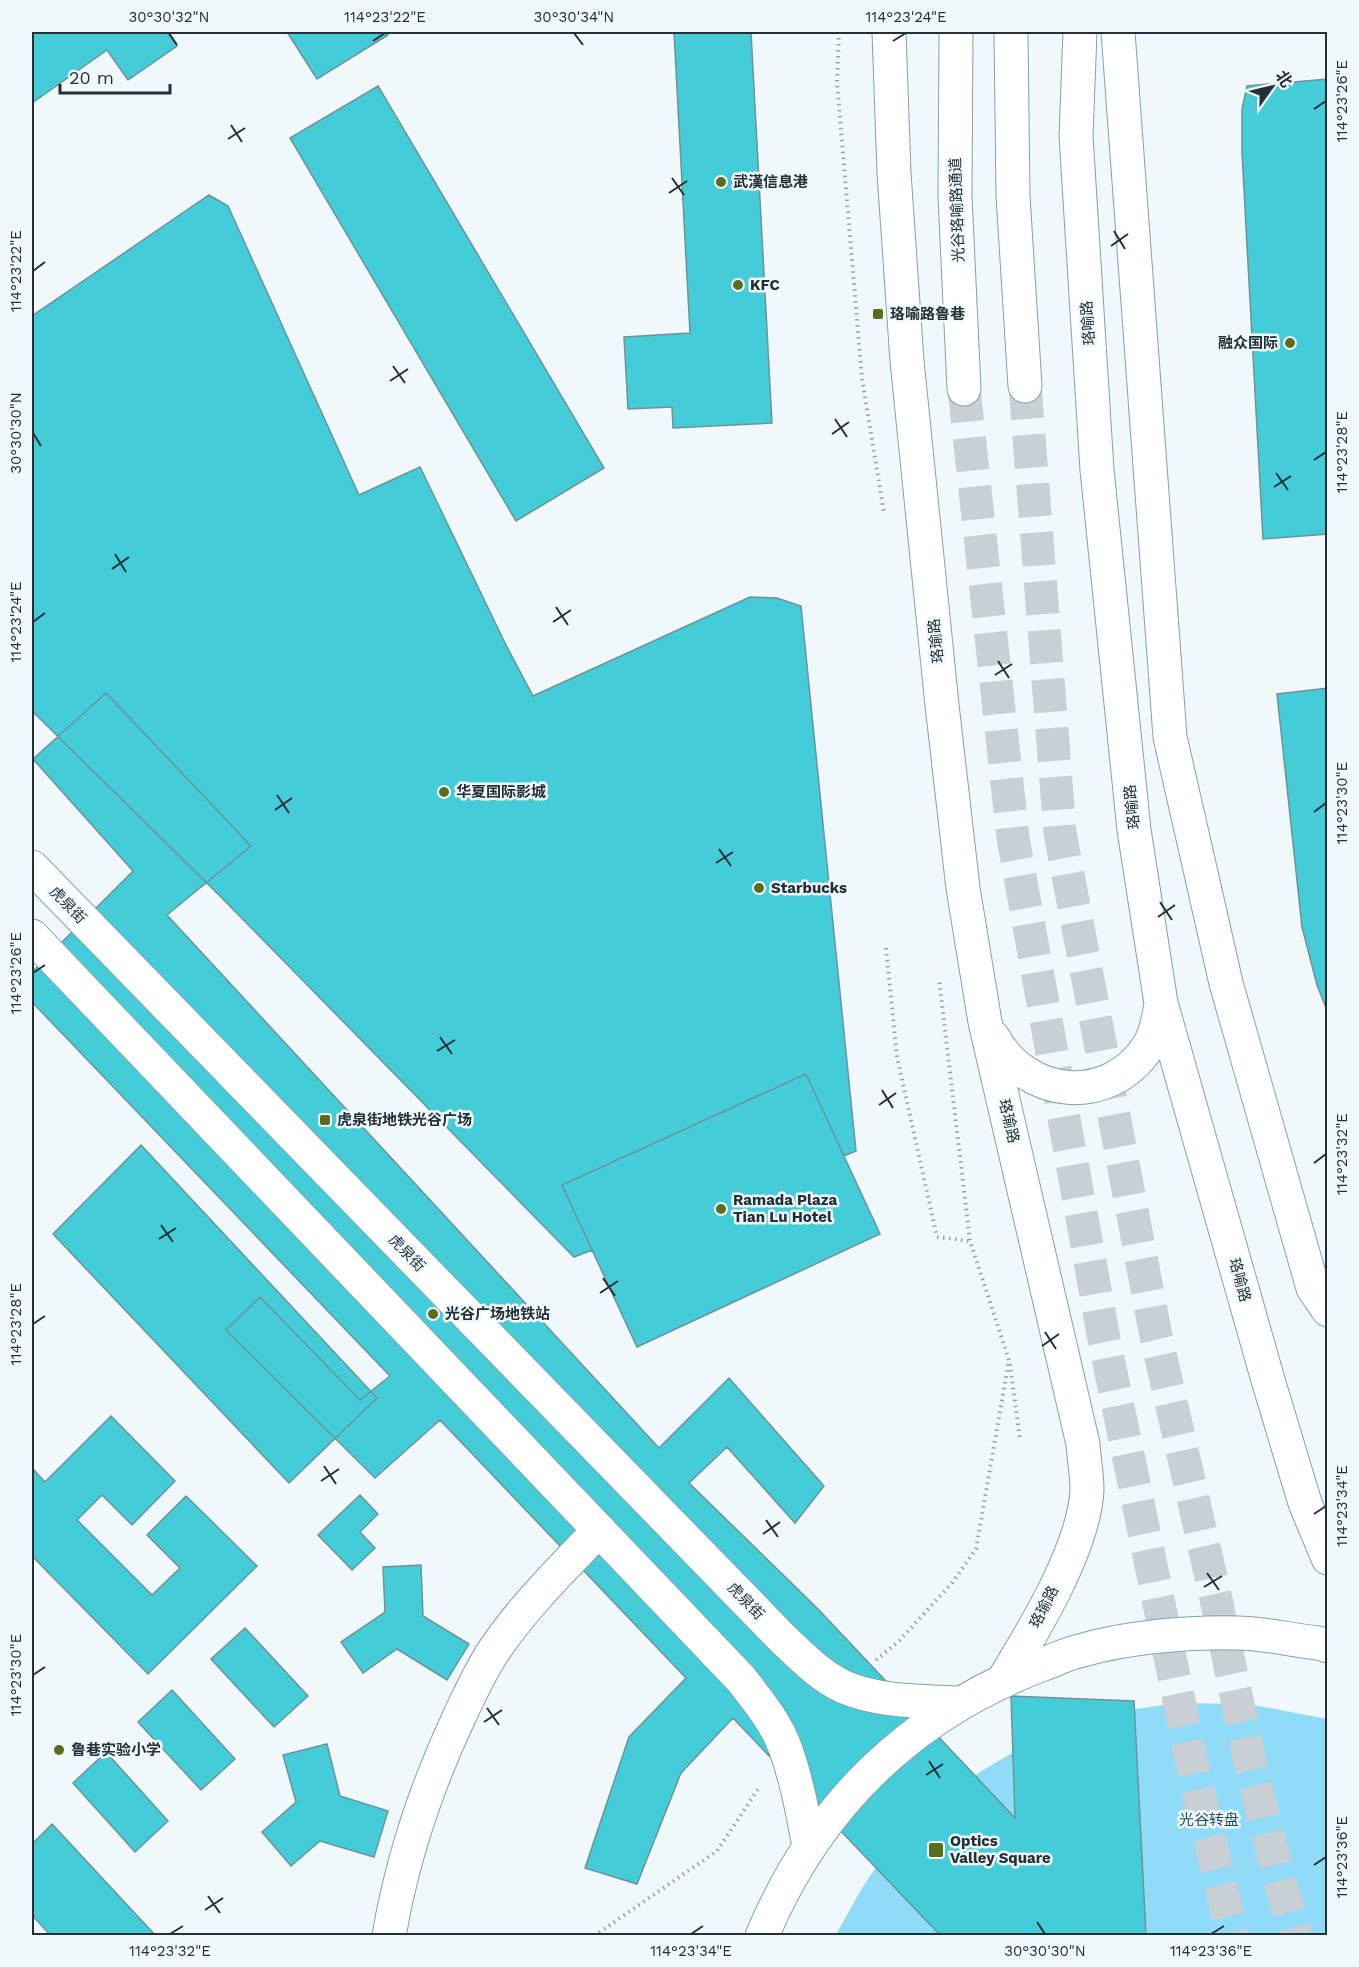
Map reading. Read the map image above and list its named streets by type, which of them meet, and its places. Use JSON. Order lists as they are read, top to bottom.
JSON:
{
  "streets": {
    "main road": [
      "光谷珞喻路通道",
      "珞喻路",
      "珞瑜路",
      "虎泉街"
    ]
  },
  "parks": ["光谷转盘"],
  "places": {
    "other": [
      "武漢信息港",
      "KFC",
      "融众国际",
      "华夏国际影城",
      "Starbucks",
      "Ramada Plaza Tian Lu Hotel",
      "光谷广场地铁站",
      "鲁巷实验小学"
    ],
    "transit": ["珞喻路鲁巷", "虎泉街地铁光谷广场", "Optics Valley Square"]
  },
  "scale_bar": "20 m",
  "north": "top right",
  "coordinates": [
    "30°30'32\"N",
    "114°23'22\"E",
    "30°30'34\"N",
    "114°23'24\"E",
    "114°23'26\"E",
    "30°30'30\"N",
    "114°23'28\"E",
    "114°23'30\"E",
    "114°23'32\"E",
    "114°23'34\"E",
    "114°23'36\"E"
  ]
}
